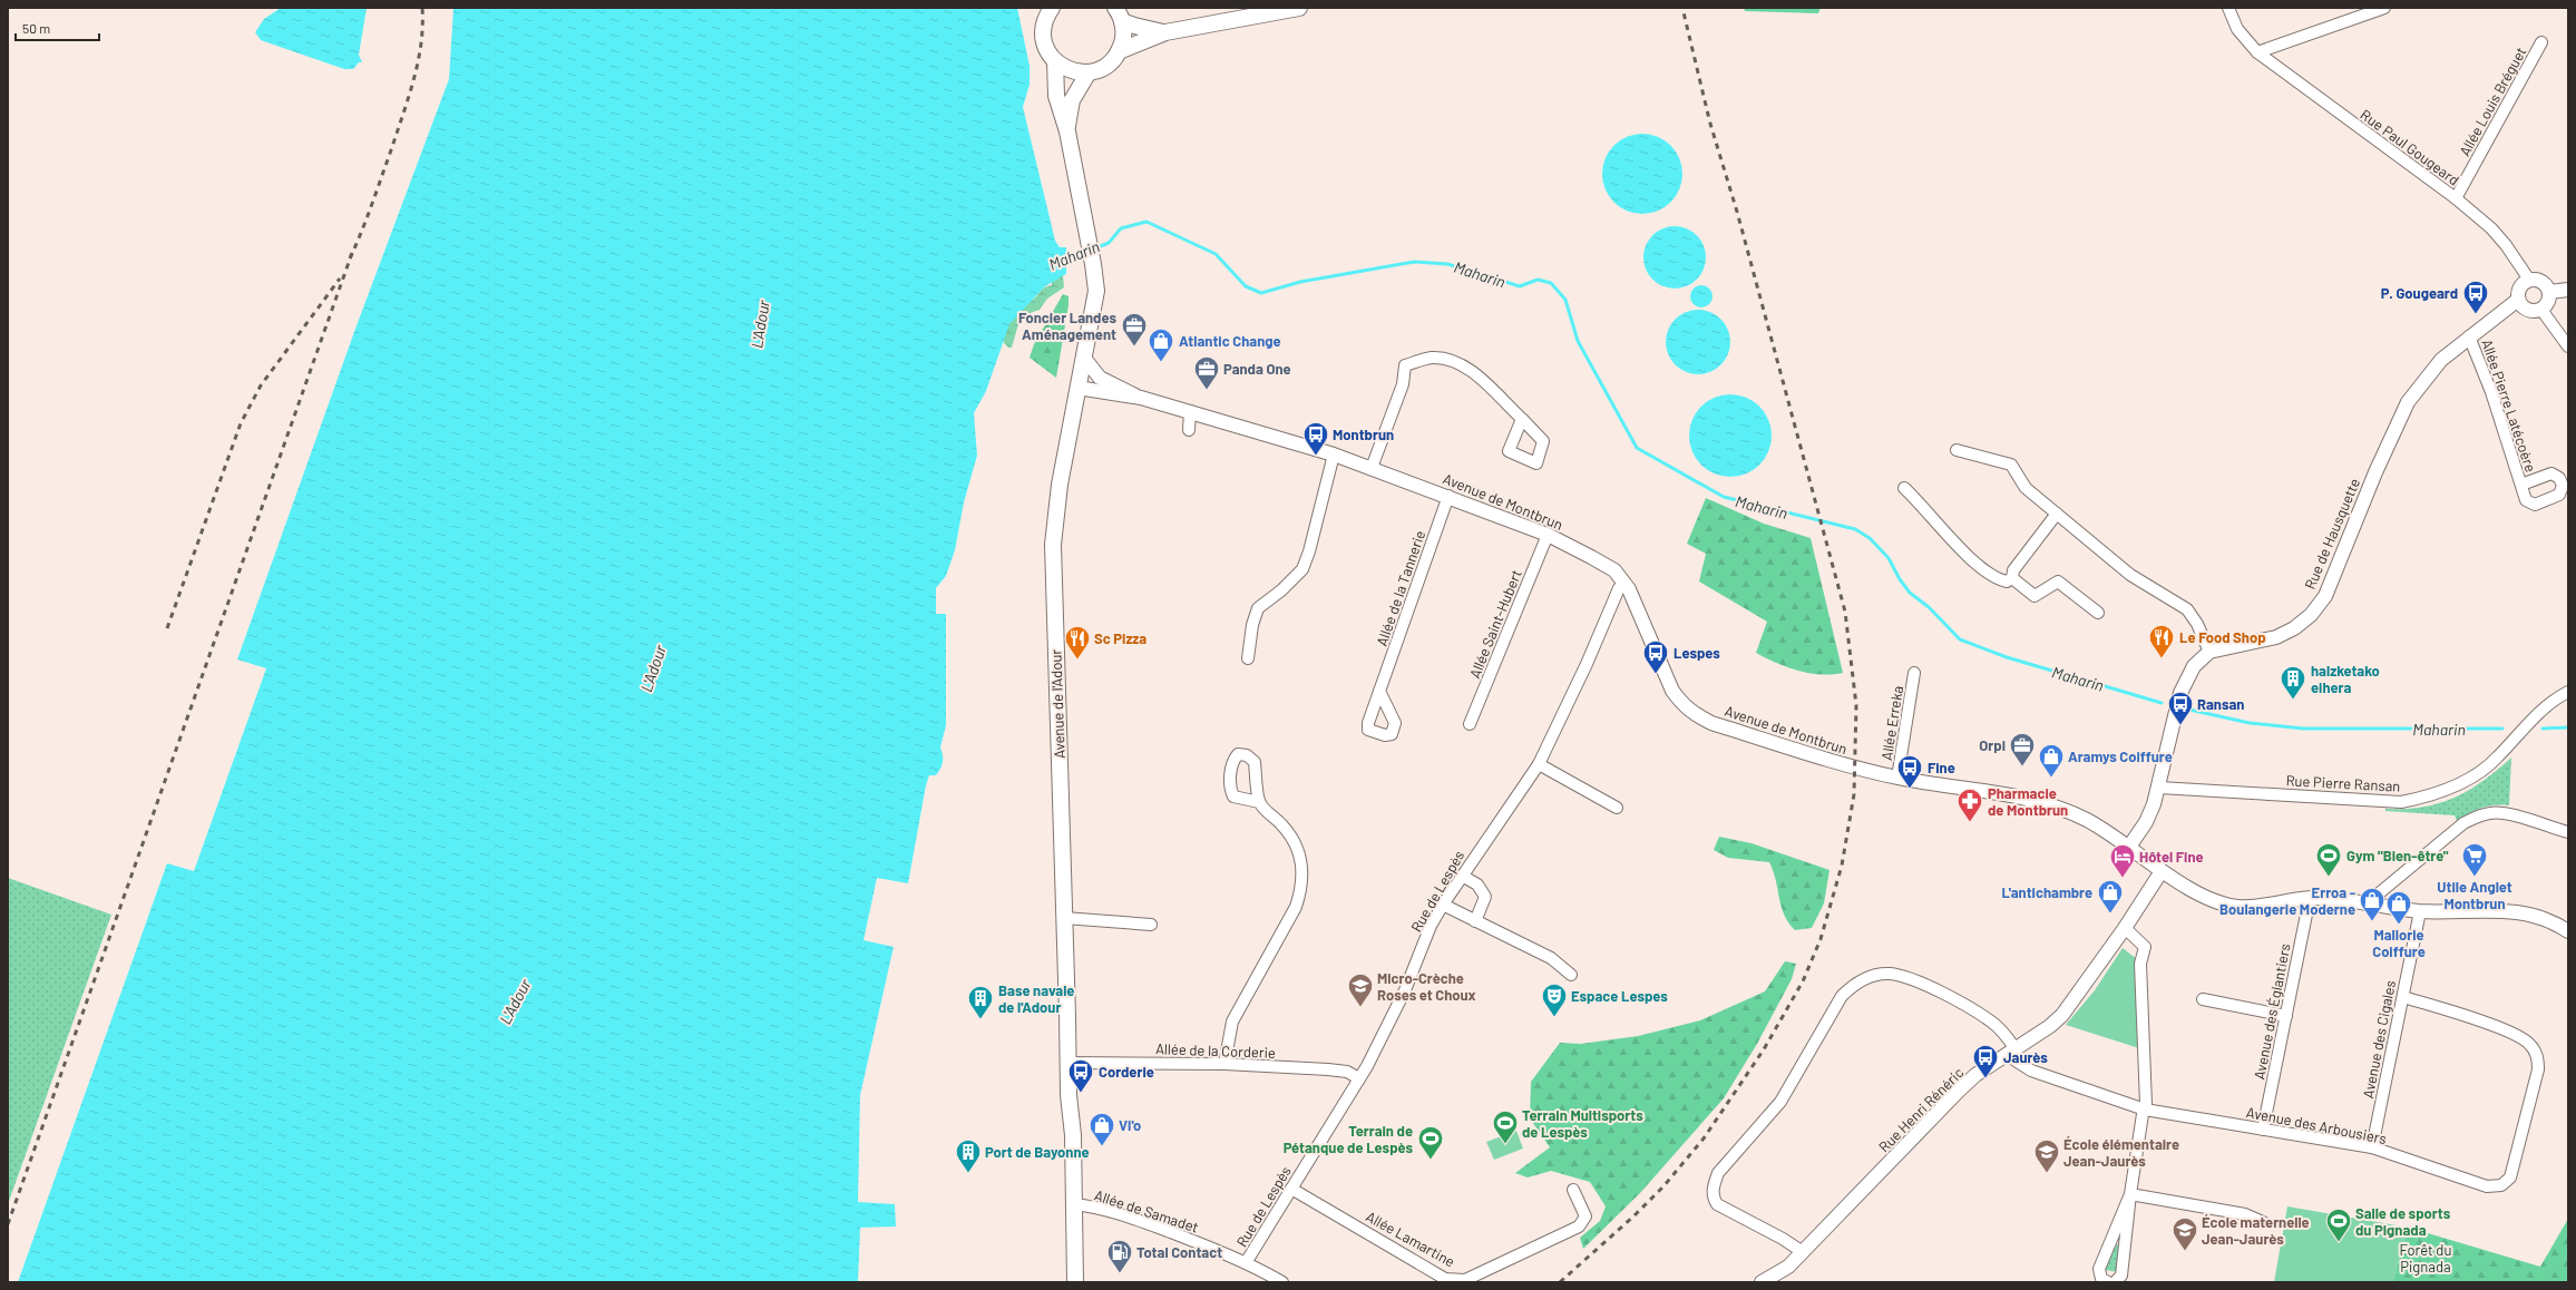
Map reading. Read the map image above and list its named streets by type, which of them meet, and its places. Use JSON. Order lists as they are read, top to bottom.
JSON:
{
  "streets": {
    "main road": ["Avenue de l'Adour"],
    "street": [
      "Allée Louis Bréguet",
      "Rue Paul Gougeard",
      "Allée Pierre Latécoère",
      "Avenue de Montbrun",
      "Rue de Hausquette",
      "Allée de la Tannerie",
      "Allée Saint-Hubert",
      "Allée Erreka",
      "Rue Pierre Ransan",
      "Rue de Lespès",
      "Avenue des Églantiers",
      "Avenue des Cigales",
      "Allée de la Corderie",
      "Rue Henri Rénéric",
      "Avenue des Arbousiers",
      "Allée de Samadet",
      "Allée Lamartine"
    ]
  },
  "crossings": [
    ["Allée Louis Bréguet", "Rue Paul Gougeard"],
    ["Rue Paul Gougeard", "Rue de Hausquette"],
    ["Allée Pierre Latécoère", "Rue de Hausquette"],
    ["Avenue de Montbrun", "Allée de la Tannerie"],
    ["Avenue de Montbrun", "Allée Saint-Hubert"],
    ["Avenue de Montbrun", "Avenue de l'Adour"],
    ["Avenue de Montbrun", "Allée Erreka"],
    ["Avenue de Montbrun", "Rue de Lespès"],
    ["Avenue de Montbrun", "Avenue des Églantiers"],
    ["Avenue de Montbrun", "Avenue des Cigales"],
    ["Avenue de Montbrun", "Rue Henri Rénéric"],
    ["Avenue de l'Adour", "Allée de la Corderie"],
    ["Avenue de l'Adour", "Allée de Samadet"],
    ["Rue de Lespès", "Allée de la Corderie"],
    ["Rue de Lespès", "Allée de Samadet"],
    ["Rue de Lespès", "Allée Lamartine"],
    ["Avenue des Églantiers", "Avenue des Arbousiers"],
    ["Avenue des Cigales", "Avenue des Arbousiers"],
    ["Rue Henri Rénéric", "Avenue des Arbousiers"]
  ],
  "water": ["Maharin", "L'Adour"],
  "parks": ["Forêt du Pignada"],
  "places": {
    "bus stop": [
      "P. Gougeard",
      "Montbrun",
      "Lespes",
      "Ransan",
      "Fine",
      "Jaurès",
      "Corderie"
    ],
    "office": ["Foncier Landes Aménagement", "Panda One", "Orpi"],
    "shop": [
      "Atlantic Change",
      "Aramys Coiffure",
      "L'antichambre",
      "Erroa - Boulangerie Moderne",
      "Mallorie Coiffure",
      "Vi'o"
    ],
    "restaurant": ["Le Food Shop", "Sc Pizza"],
    "building": ["halzketako eihera", "Base navale de l'Adour", "Port de Bayonne"],
    "pharmacy": ["Pharmacie de Montbrun"],
    "sports": [
      "Gym \"Bien-être\"",
      "Terrain Multisports de Lespès",
      "Terrain de Pétanque de Lespès",
      "Salle de sports du Pignada"
    ],
    "supermarket": ["Utile Anglet Montbrun"],
    "hotel": ["Hôtel Fine"],
    "school or university": ["Micro-Crèche Roses et Choux", "École élémentaire Jean-Jaurès", "École maternelle Jean-Jaurès"],
    "theatre": ["Espace Lespes"],
    "fuel station": ["Total Contact"]
  },
  "scale_bar": "50 m"
}
